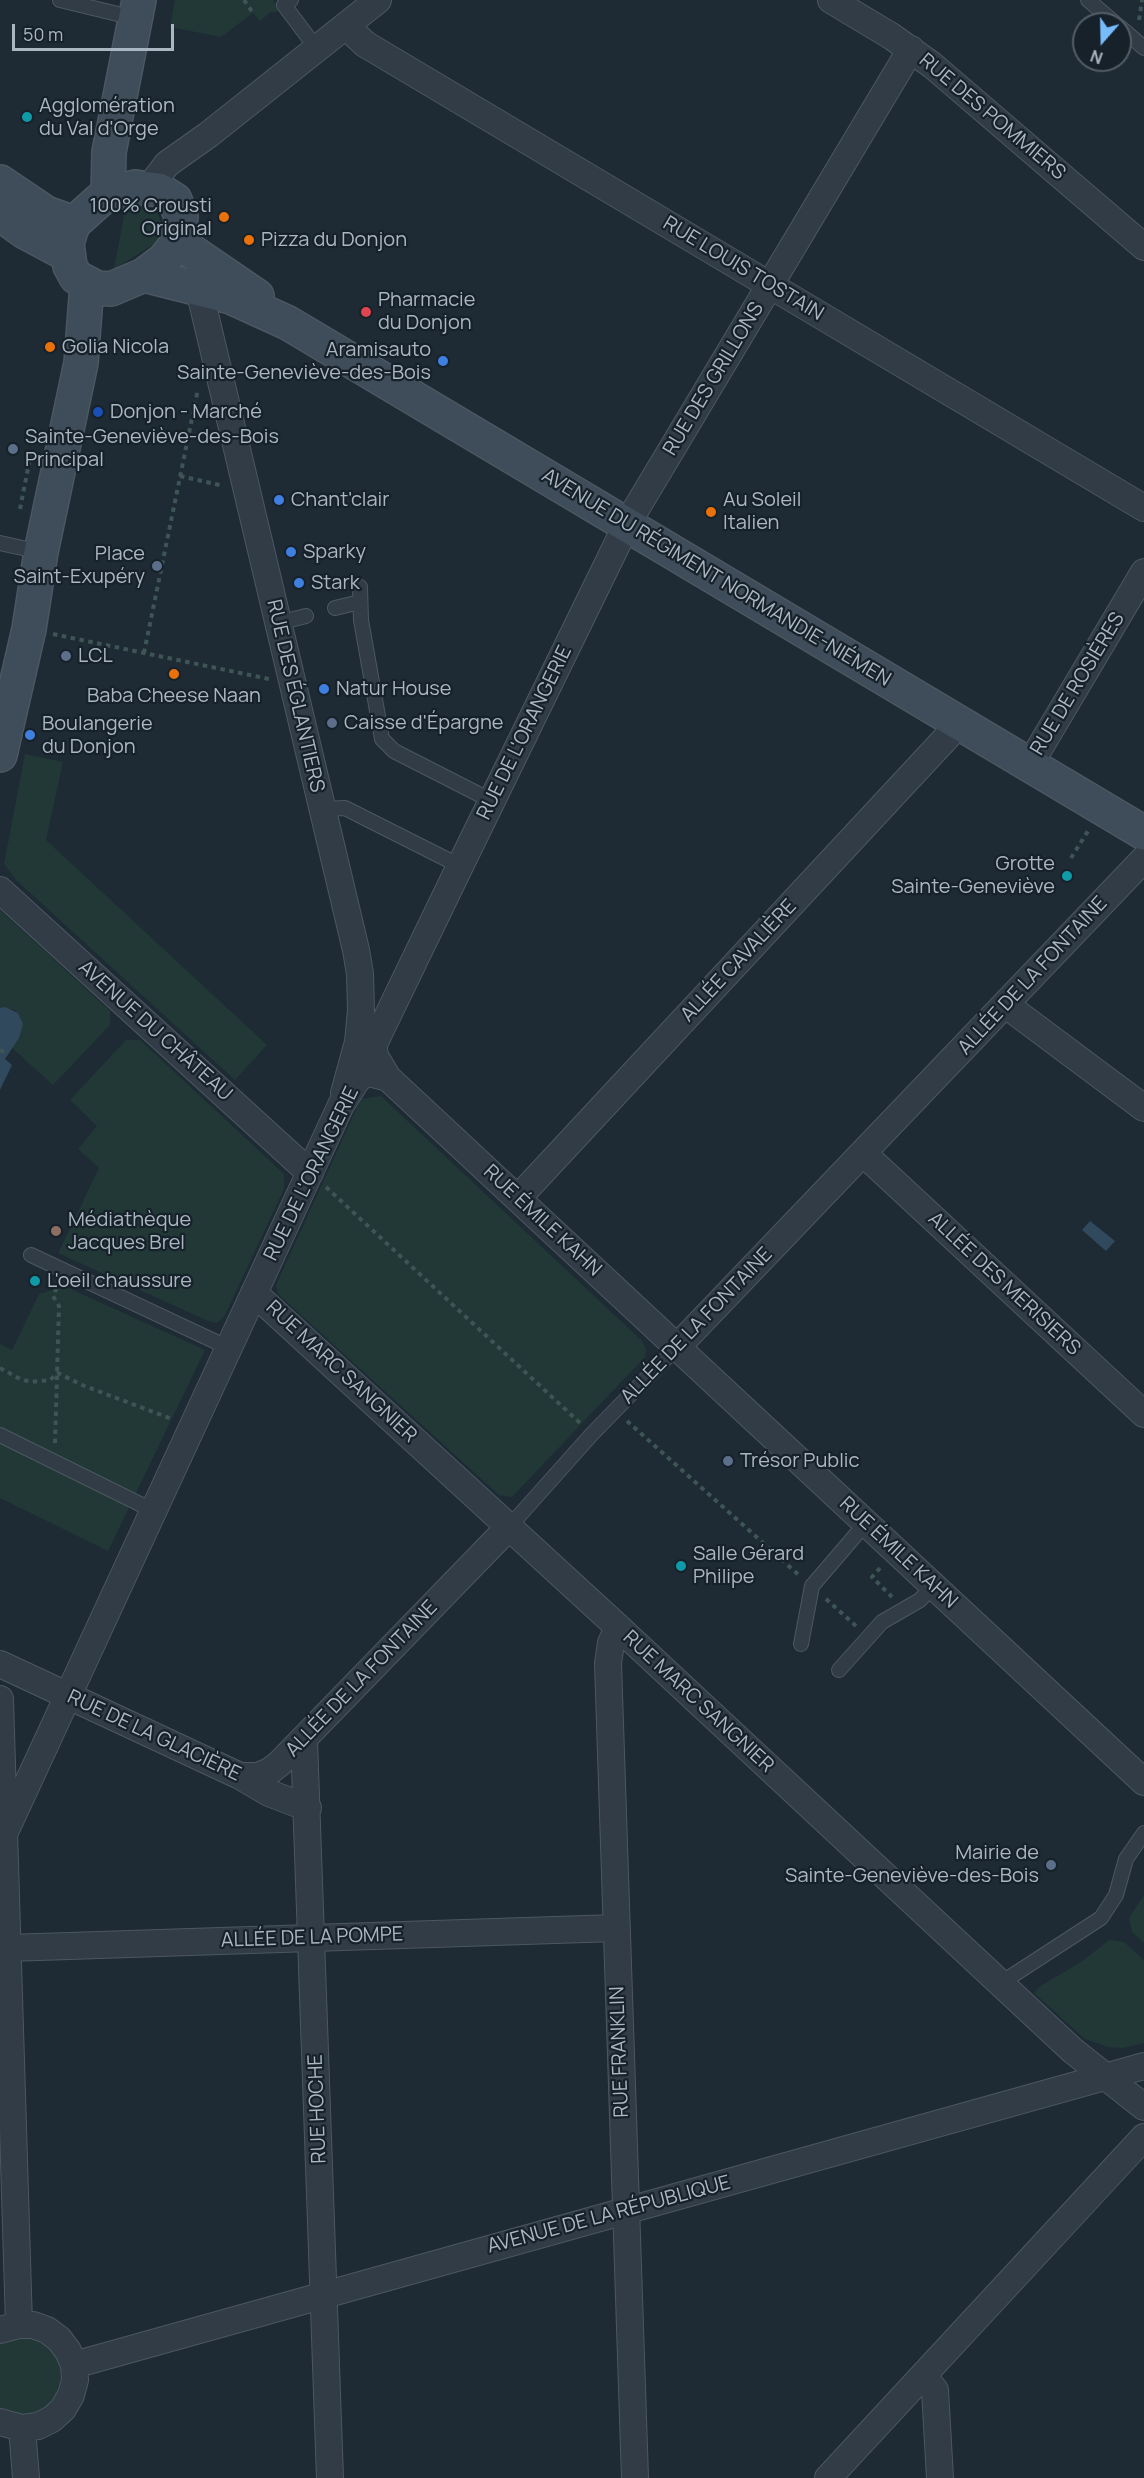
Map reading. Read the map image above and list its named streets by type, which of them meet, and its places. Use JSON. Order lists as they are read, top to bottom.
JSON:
{
  "streets": {
    "main road": ["AVENUE DU RÉGIMENT NORMANDIE-NIÉMEN"],
    "street": [
      "RUE DES POMMIERS",
      "RUE LOUIS TOSTAIN",
      "RUE DES GRILLONS",
      "RUE DE ROSIÈRES",
      "RUE DES ÉGLANTIERS",
      "RUE DE L'ORANGERIE",
      "ALLÉE CAVALIÈRE",
      "ALLÉE DE LA FONTAINE",
      "AVENUE DU CHÂTEAU",
      "RUE ÉMILE KAHN",
      "ALLÉE DES MERISIERS",
      "RUE MARC SANGNIER",
      "RUE DE LA GLACIÈRE",
      "ALLÉE DE LA POMPE",
      "RUE FRANKLIN",
      "RUE HOCHE",
      "AVENUE DE LA RÉPUBLIQUE"
    ]
  },
  "crossings": [
    ["RUE DES POMMIERS", "RUE DES GRILLONS"],
    ["RUE LOUIS TOSTAIN", "RUE DES GRILLONS"],
    ["RUE DES GRILLONS", "AVENUE DU RÉGIMENT NORMANDIE-NIÉMEN"],
    ["RUE DES GRILLONS", "RUE DE L'ORANGERIE"],
    ["AVENUE DU RÉGIMENT NORMANDIE-NIÉMEN", "RUE DE ROSIÈRES"],
    ["AVENUE DU RÉGIMENT NORMANDIE-NIÉMEN", "RUE DES ÉGLANTIERS"],
    ["AVENUE DU RÉGIMENT NORMANDIE-NIÉMEN", "RUE DE L'ORANGERIE"],
    ["AVENUE DU RÉGIMENT NORMANDIE-NIÉMEN", "ALLÉE CAVALIÈRE"],
    ["RUE DES ÉGLANTIERS", "RUE DE L'ORANGERIE"],
    ["RUE DE L'ORANGERIE", "AVENUE DU CHÂTEAU"],
    ["RUE DE L'ORANGERIE", "RUE ÉMILE KAHN"],
    ["RUE DE L'ORANGERIE", "RUE MARC SANGNIER"],
    ["RUE DE L'ORANGERIE", "RUE DE LA GLACIÈRE"],
    ["ALLÉE CAVALIÈRE", "RUE ÉMILE KAHN"],
    ["ALLÉE DE LA FONTAINE", "RUE ÉMILE KAHN"],
    ["ALLÉE DE LA FONTAINE", "ALLÉE DES MERISIERS"],
    ["ALLÉE DE LA FONTAINE", "RUE MARC SANGNIER"],
    ["ALLÉE DE LA FONTAINE", "RUE DE LA GLACIÈRE"],
    ["ALLÉE DE LA FONTAINE", "RUE HOCHE"],
    ["RUE MARC SANGNIER", "RUE FRANKLIN"],
    ["RUE MARC SANGNIER", "AVENUE DE LA RÉPUBLIQUE"],
    ["RUE DE LA GLACIÈRE", "RUE HOCHE"],
    ["ALLÉE DE LA POMPE", "RUE FRANKLIN"],
    ["ALLÉE DE LA POMPE", "RUE HOCHE"],
    ["RUE FRANKLIN", "AVENUE DE LA RÉPUBLIQUE"],
    ["RUE HOCHE", "AVENUE DE LA RÉPUBLIQUE"]
  ],
  "places": [
    "Agglomération du Val d'Orge",
    "100% Crousti Original",
    "Pizza du Donjon",
    "Pharmacie du Donjon",
    "Golia Nicola",
    "Aramisauto Sainte-Geneviève-des-Bois",
    "Donjon - Marché",
    "Sainte-Geneviève-des-Bois Principal",
    "Chant'clair",
    "Au Soleil Italien",
    "Sparky",
    "Place Saint-Exupéry",
    "Stark",
    "LCL",
    "Baba Cheese Naan",
    "Natur House",
    "Caisse d'Épargne",
    "Boulangerie du Donjon",
    "Grotte Sainte-Geneviève",
    "Médiathèque Jacques Brel",
    "L'oeil chaussure",
    "Trésor Public",
    "Salle Gérard Philipe",
    "Mairie de Sainte-Geneviève-des-Bois"
  ],
  "scale_bar": "50 m",
  "north": "bottom"
}
